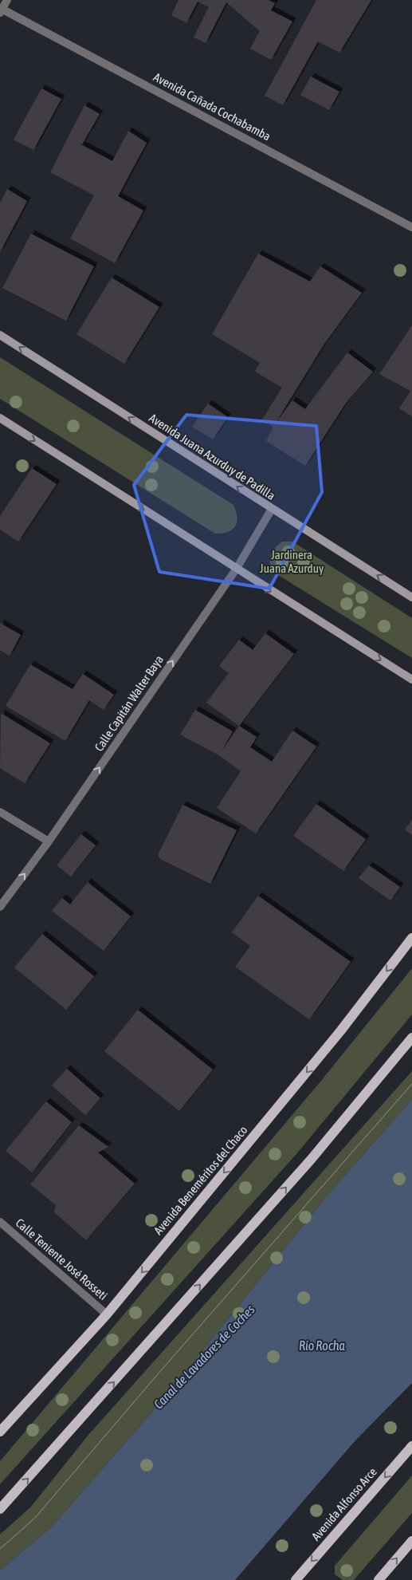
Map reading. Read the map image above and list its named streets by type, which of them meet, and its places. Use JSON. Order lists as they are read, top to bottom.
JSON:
{
  "streets": {
    "main road": ["Avenida Juana Azurduy de Padilla", "Avenida Beneméritos del Chaco", "Avenida Alfonso Arce"],
    "street": ["Avenida Cañada Cochabamba", "Calle Capitán Walter Baya", "Calle Teniente José Rosseti"]
  },
  "crossings": [
    ["Avenida Juana Azurduy de Padilla", "Calle Capitán Walter Baya"],
    ["Avenida Beneméritos del Chaco", "Calle Teniente José Rosseti"]
  ],
  "one_way": ["Calle Capitán Walter Baya", "Avenida Alfonso Arce"],
  "water": ["Río Rocha", "Canal de Lavadores de Coches"],
  "parks": ["Jardinera Juana Azurduy"]
}
